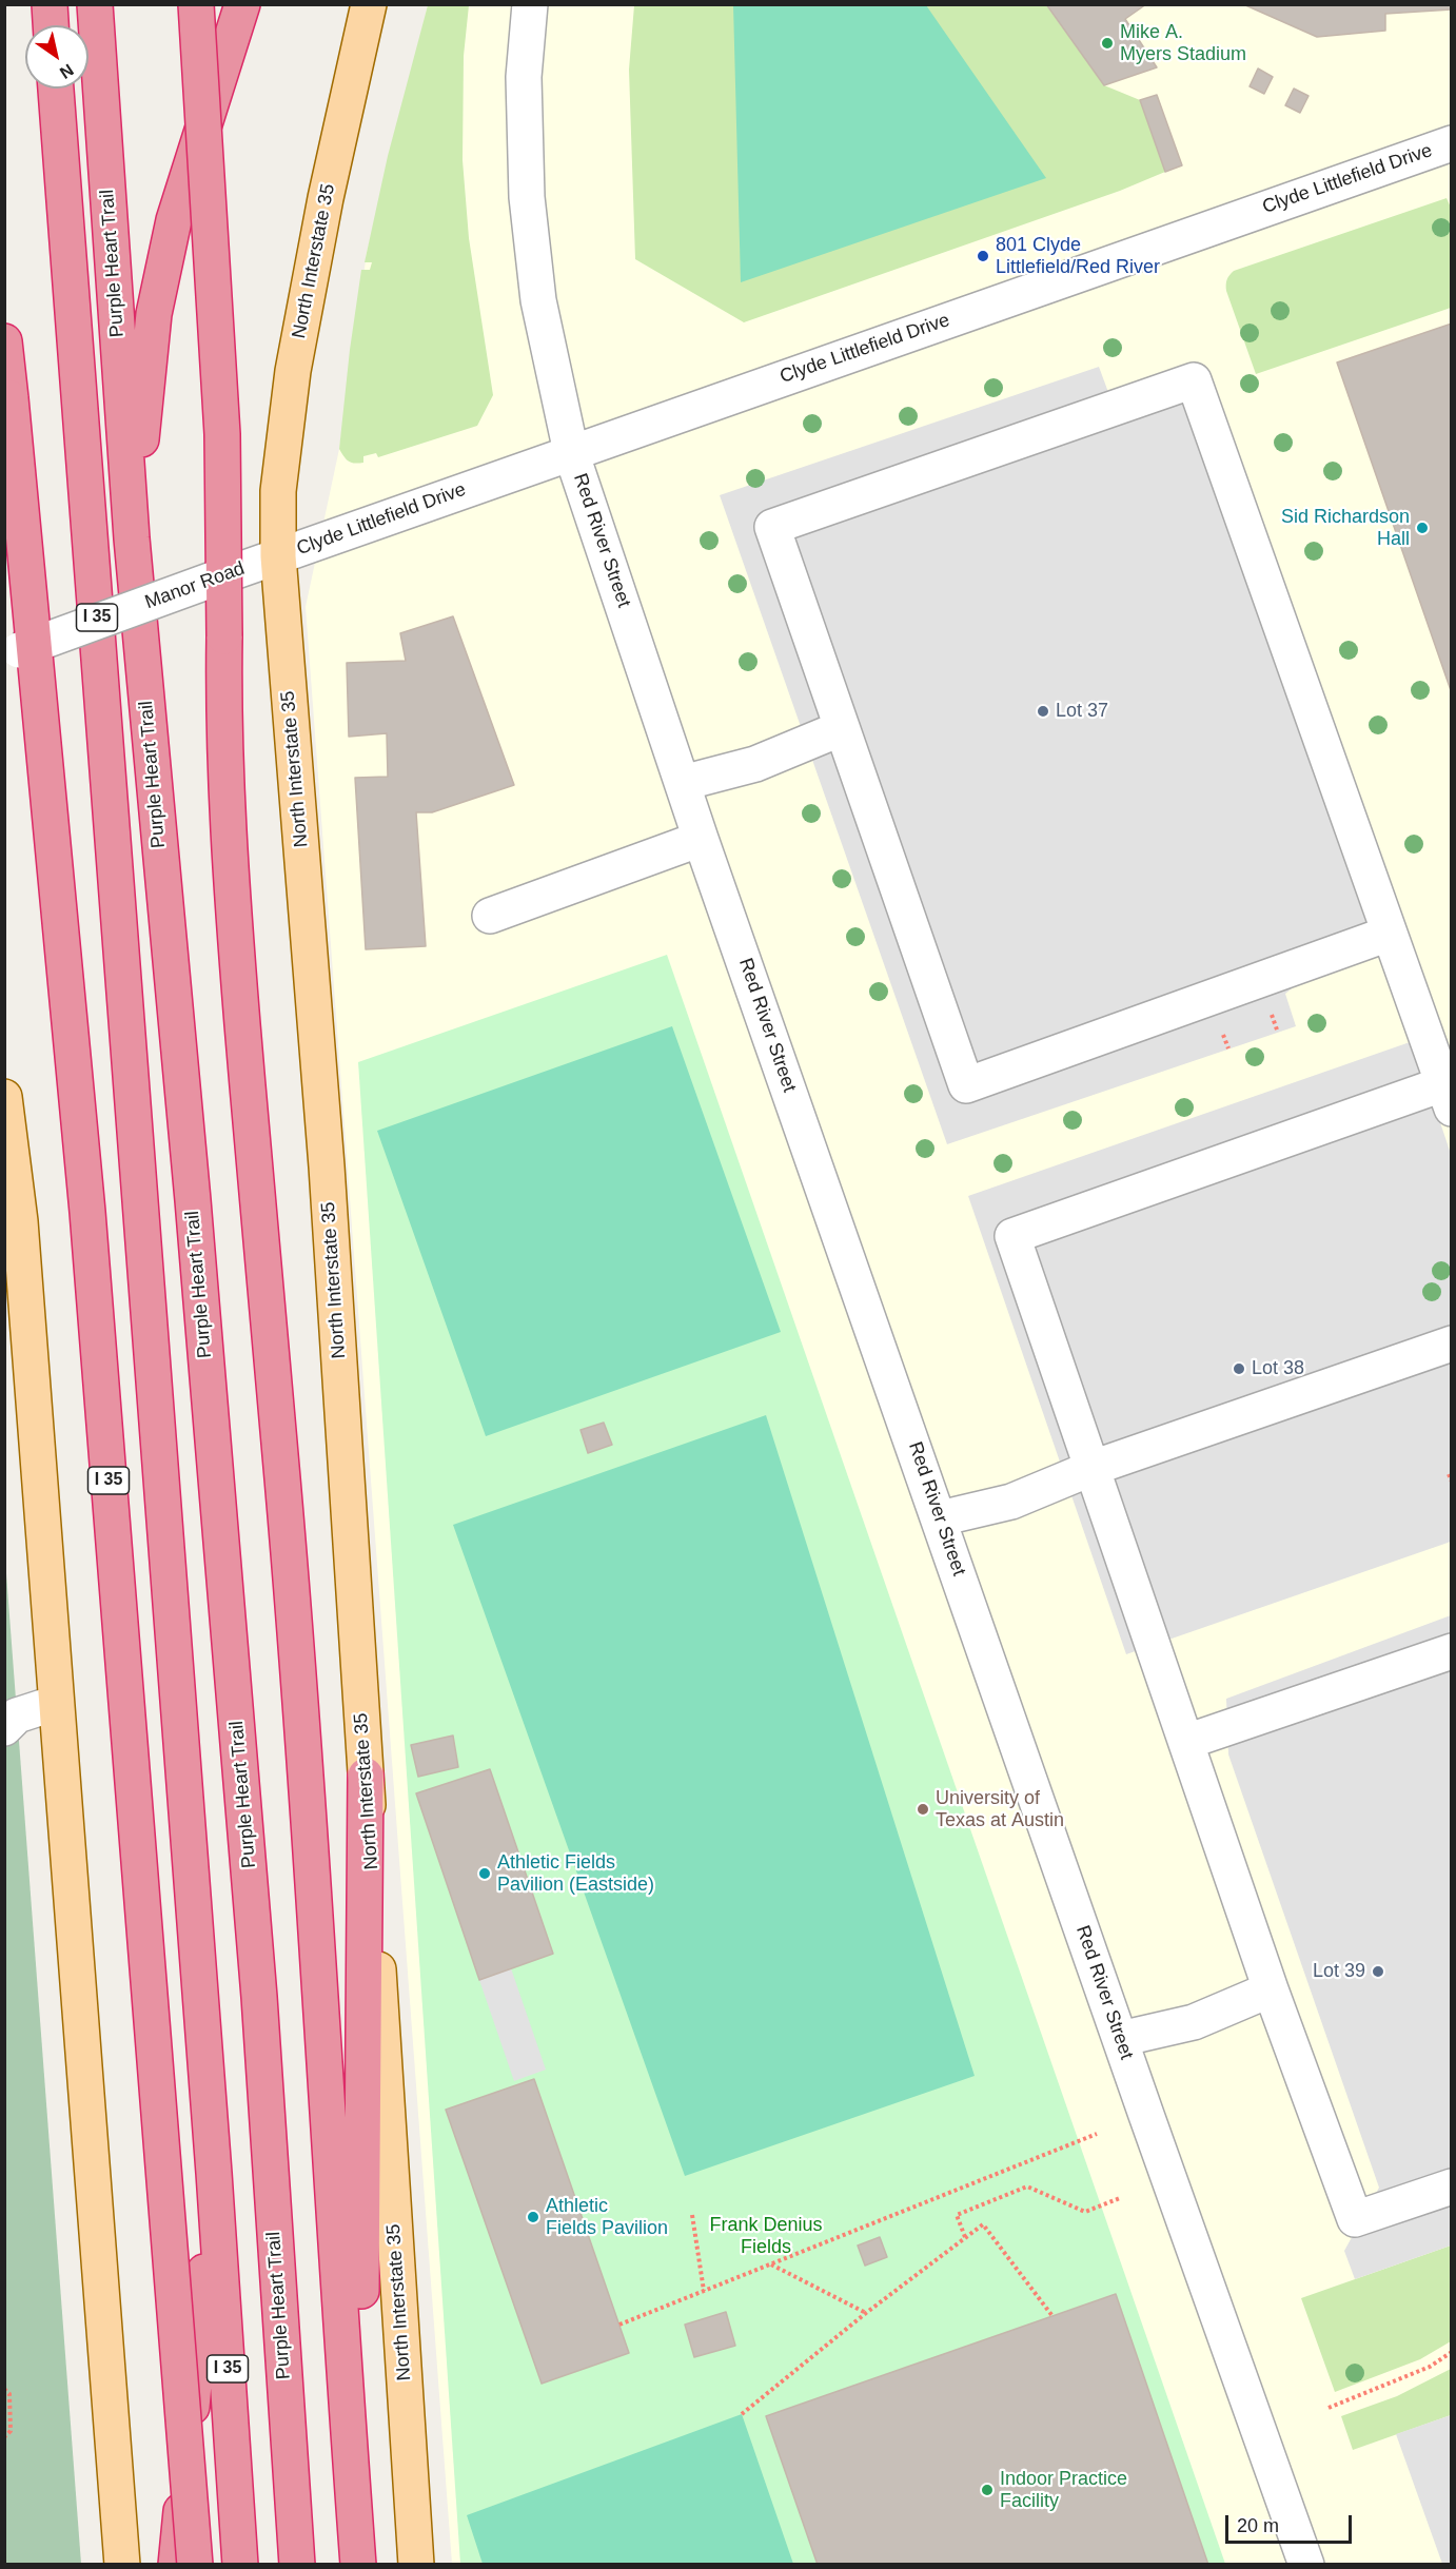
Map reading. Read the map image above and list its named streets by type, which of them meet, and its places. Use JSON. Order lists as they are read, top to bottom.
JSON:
{
  "streets": {
    "highway": ["Purple Heart Trail", "I 35"],
    "main road": ["North Interstate 35"],
    "street": ["Clyde Littlefield Drive", "Red River Street", "Manor Road"]
  },
  "crossings": [
    ["Clyde Littlefield Drive", "North Interstate 35"],
    ["Clyde Littlefield Drive", "Red River Street"],
    ["Clyde Littlefield Drive", "Manor Road"],
    ["North Interstate 35", "Manor Road"]
  ],
  "parks": ["Frank Denius Fields"],
  "places": [
    "Mike A. Myers Stadium",
    "801 Clyde Littlefield/Red River",
    "Sid Richardson Hall",
    "Lot 37",
    "Lot 38",
    "University of Texas at Austin",
    "Athletic Fields Pavilion (Eastside)",
    "Lot 39",
    "Athletic Fields Pavilion",
    "Indoor Practice Facility"
  ],
  "scale_bar": "20 m",
  "north": "bottom right"
}
